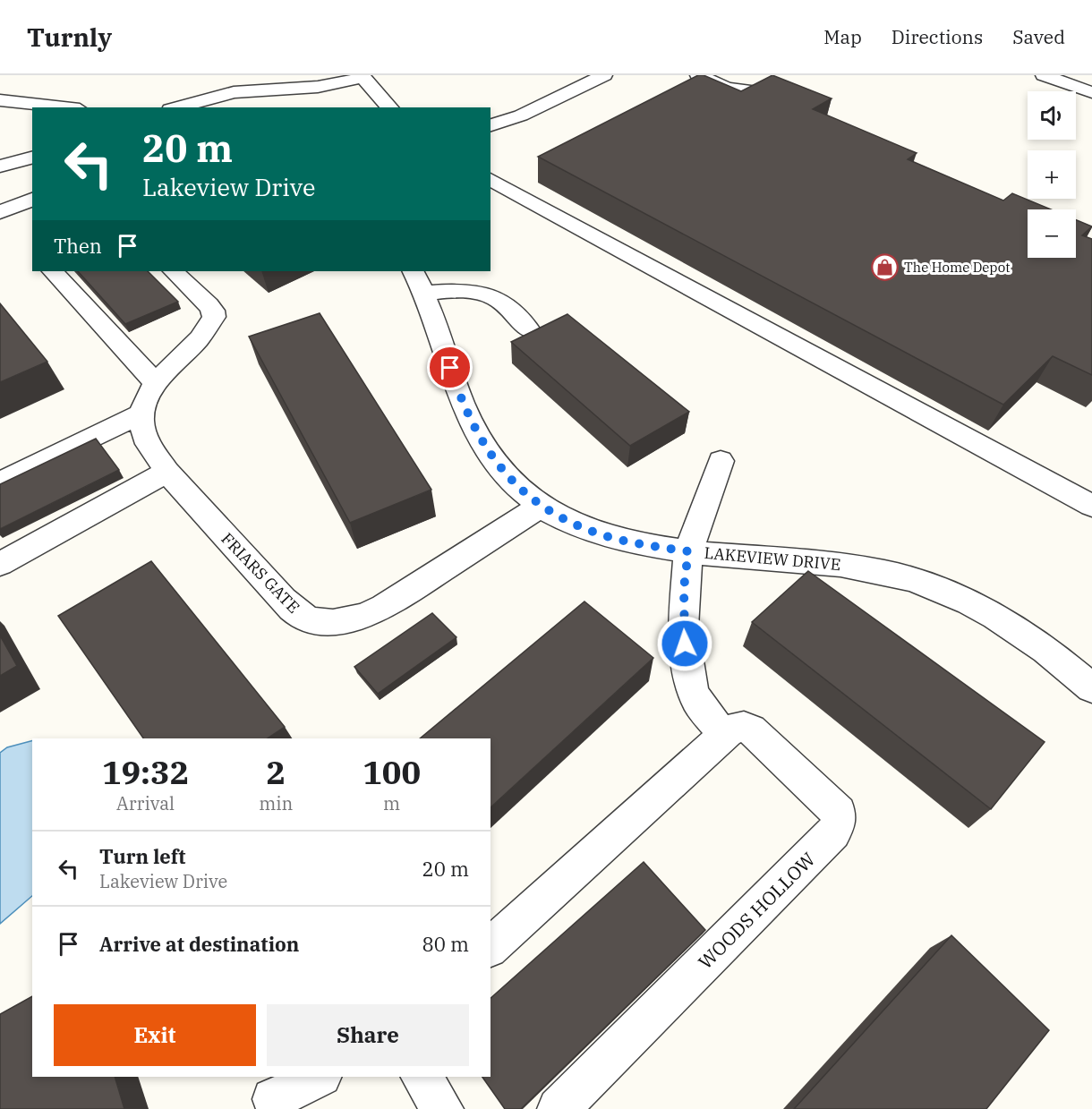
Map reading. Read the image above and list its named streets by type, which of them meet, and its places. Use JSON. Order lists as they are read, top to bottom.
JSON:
{
  "streets": {
    "street": ["LAKEVIEW DRIVE", "FRIARS GATE", "WOODS HOLLOW"]
  },
  "crossings": [
    ["LAKEVIEW DRIVE", "FRIARS GATE"]
  ],
  "places": {
    "shop": ["The Home Depot"]
  },
  "page": {
    "header": "Turnly",
    "nav": ["Map", "Directions", "Saved"],
    "map_buttons": ["+", "−"],
    "turn": ["20 m", "Lakeview Drive"],
    "then": "Then",
    "eta": [
      "19:32",
      "Arrival",
      "2",
      "min",
      "100",
      "m"
    ],
    "list": [
      {
        "name": "Turn left",
        "note": "Lakeview Drive",
        "value": "20 m"
      },
      {
        "name": "Arrive at destination",
        "value": "80 m"
      }
    ],
    "buttons": ["Exit", "Share"]
  }
}
